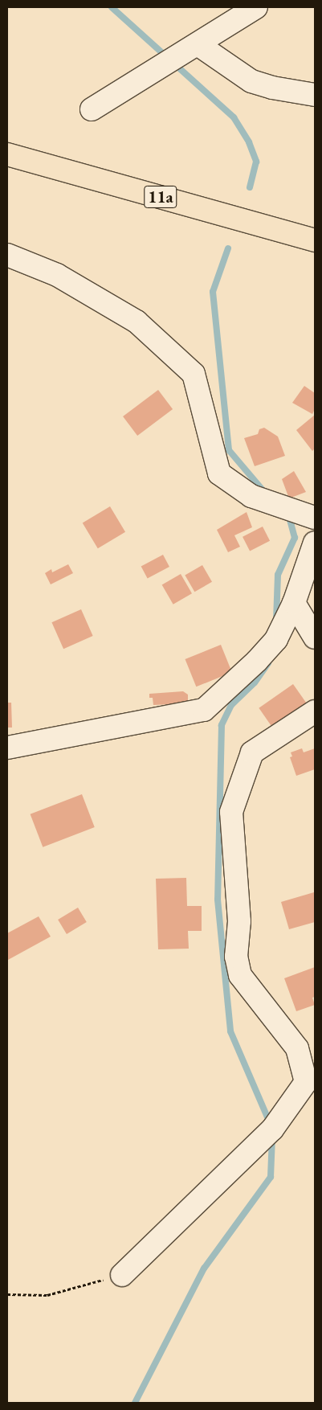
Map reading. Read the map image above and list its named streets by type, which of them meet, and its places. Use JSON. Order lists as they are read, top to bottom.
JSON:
{
  "streets": {
    "main road": ["11a"]
  }
}
